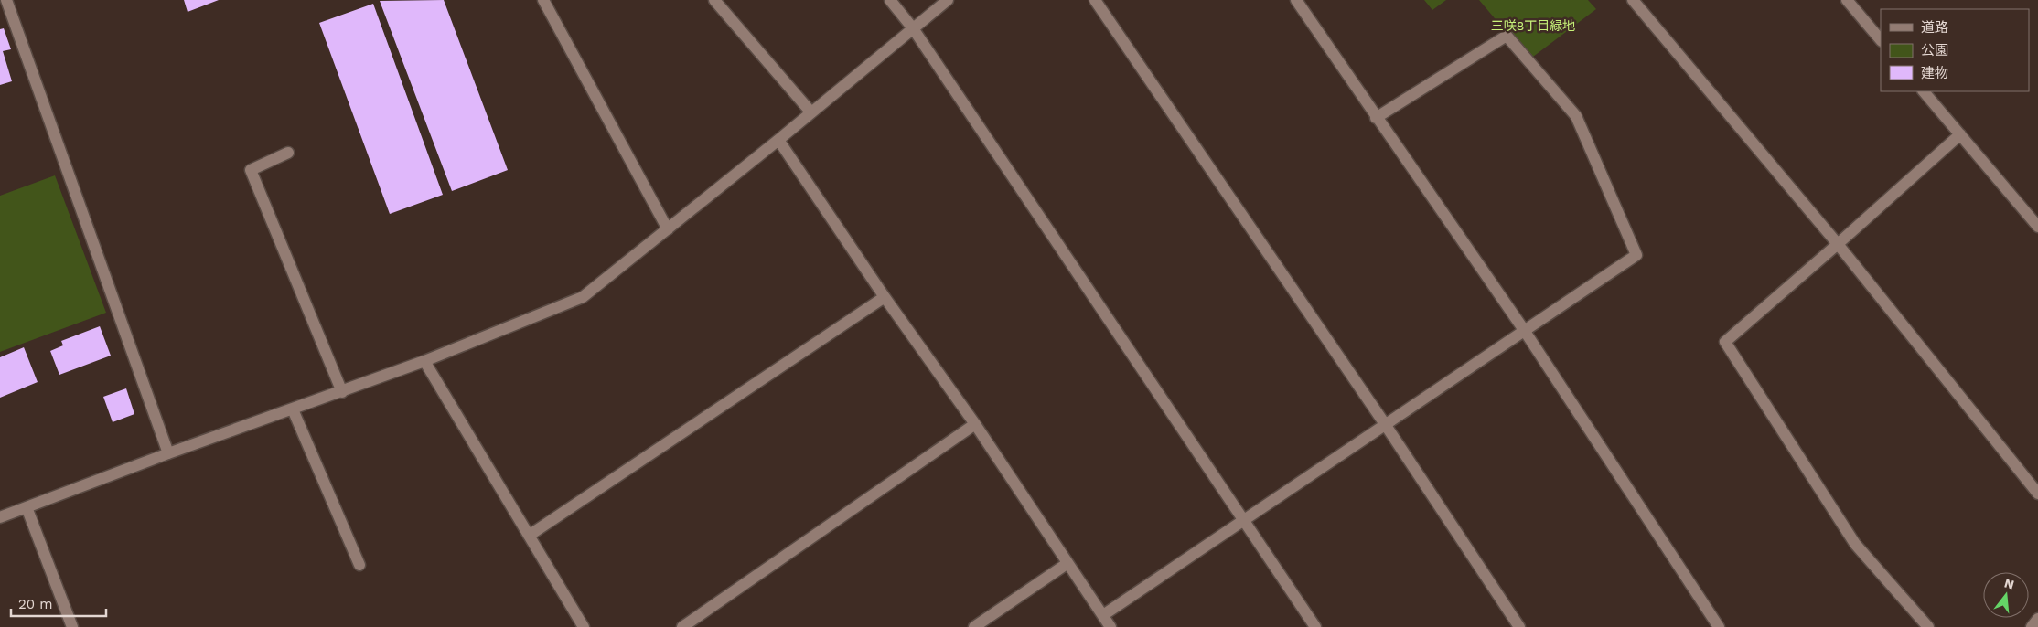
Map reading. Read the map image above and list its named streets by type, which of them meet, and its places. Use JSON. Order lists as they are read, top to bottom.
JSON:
{
  "parks": ["三咲8丁目緑地"],
  "legend": ["道路", "公園", "建物"],
  "scale_bar": "20 m",
  "north": "top"
}
